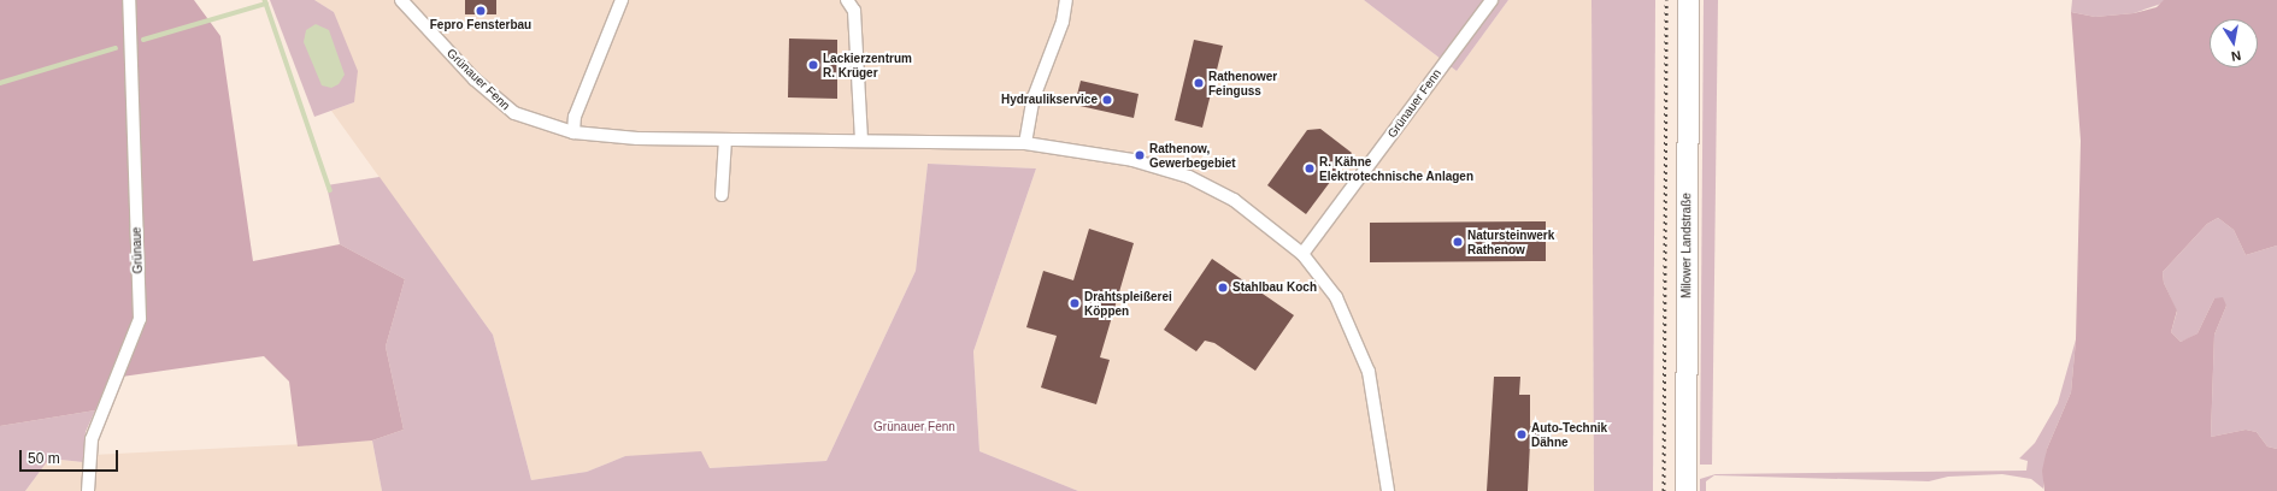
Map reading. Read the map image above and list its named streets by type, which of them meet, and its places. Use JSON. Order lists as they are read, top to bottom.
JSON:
{
  "streets": {
    "main road": ["Milower Landstraße"],
    "street": ["Grünauer Fenn", "Grünaue"]
  },
  "parks": ["Grünauer Fenn"],
  "places": [
    "Fepro Fensterbau",
    "Lackierzentrum R. Krüger",
    "Rathenower Feinguss",
    "Hydraulikservice",
    "Rathenow, Gewerbegebiet",
    "R. Kähne Elektrotechnische Anlagen",
    "Natursteinwerk Rathenow",
    "Stahlbau Koch",
    "Drahtspleißerei Köppen",
    "Auto-Technik Dähne"
  ],
  "scale_bar": "50 m",
  "north": "bottom"
}
